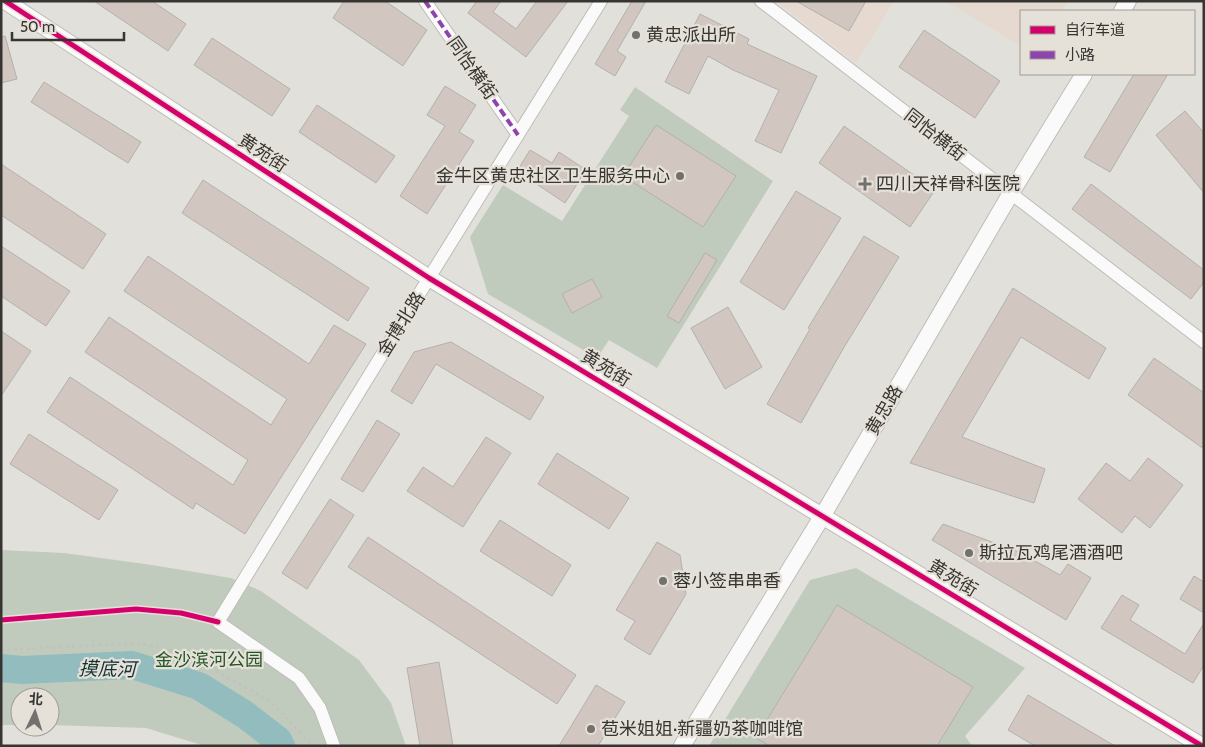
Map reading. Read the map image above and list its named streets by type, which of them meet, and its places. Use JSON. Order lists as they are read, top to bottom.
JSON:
{
  "streets": {
    "street": [
      "同怡横街",
      "黄苑街",
      "金博北路",
      "黄忠路"
    ]
  },
  "crossings": [
    ["同怡横街", "金博北路"],
    ["同怡横街", "黄忠路"],
    ["黄苑街", "金博北路"],
    ["黄苑街", "黄忠路"]
  ],
  "water": ["摸底河"],
  "parks": ["金沙滨河公园"],
  "places": {
    "other": [
      "黄忠派出所",
      "金牛区黄忠社区卫生服务中心",
      "斯拉瓦鸡尾酒酒吧",
      "蓉小签串串香",
      "苞米姐姐·新疆奶茶咖啡馆"
    ],
    "health": ["四川天祥骨科医院"]
  },
  "legend": ["自行车道", "小路"],
  "scale_bar": "50 m",
  "north": "top"
}
